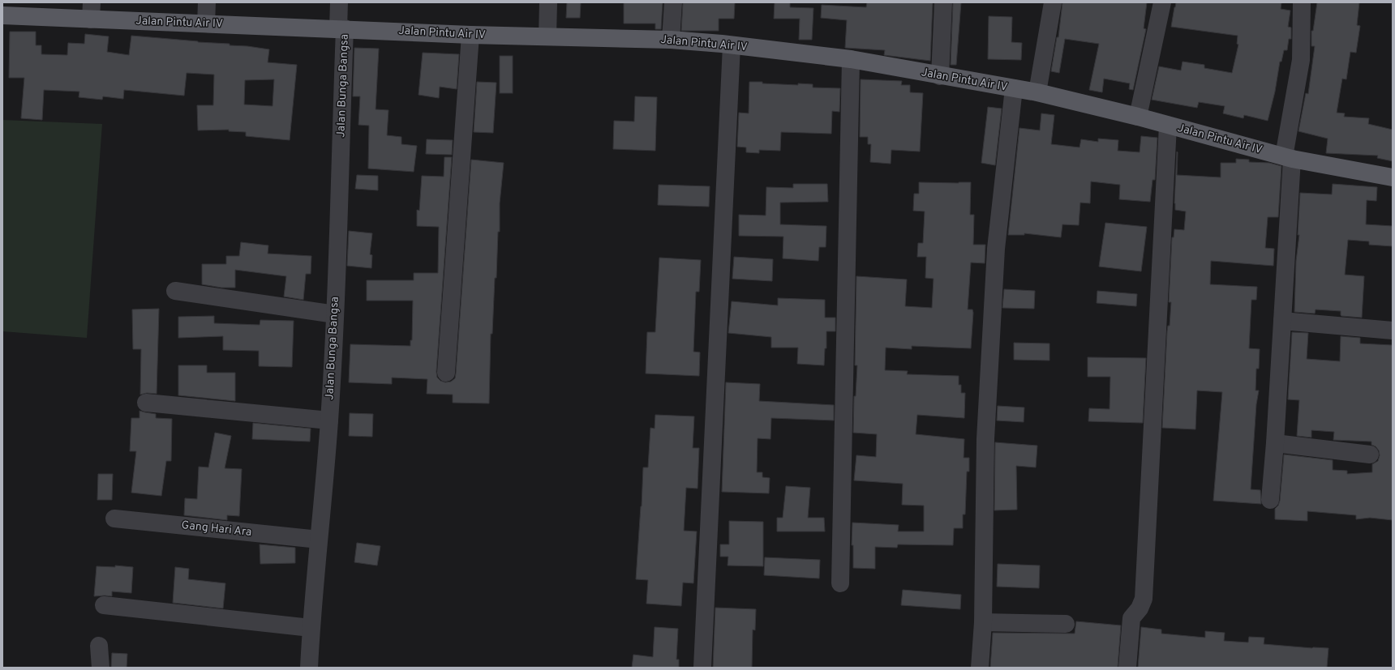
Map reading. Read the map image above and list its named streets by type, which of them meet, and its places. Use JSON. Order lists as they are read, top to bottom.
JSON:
{
  "streets": {
    "main road": ["Jalan Pintu Air IV"],
    "street": ["Jalan Bunga Bangsa", "Gang Hari Ara"]
  },
  "crossings": [
    ["Jalan Pintu Air IV", "Jalan Bunga Bangsa"],
    ["Jalan Bunga Bangsa", "Gang Hari Ara"]
  ]
}
